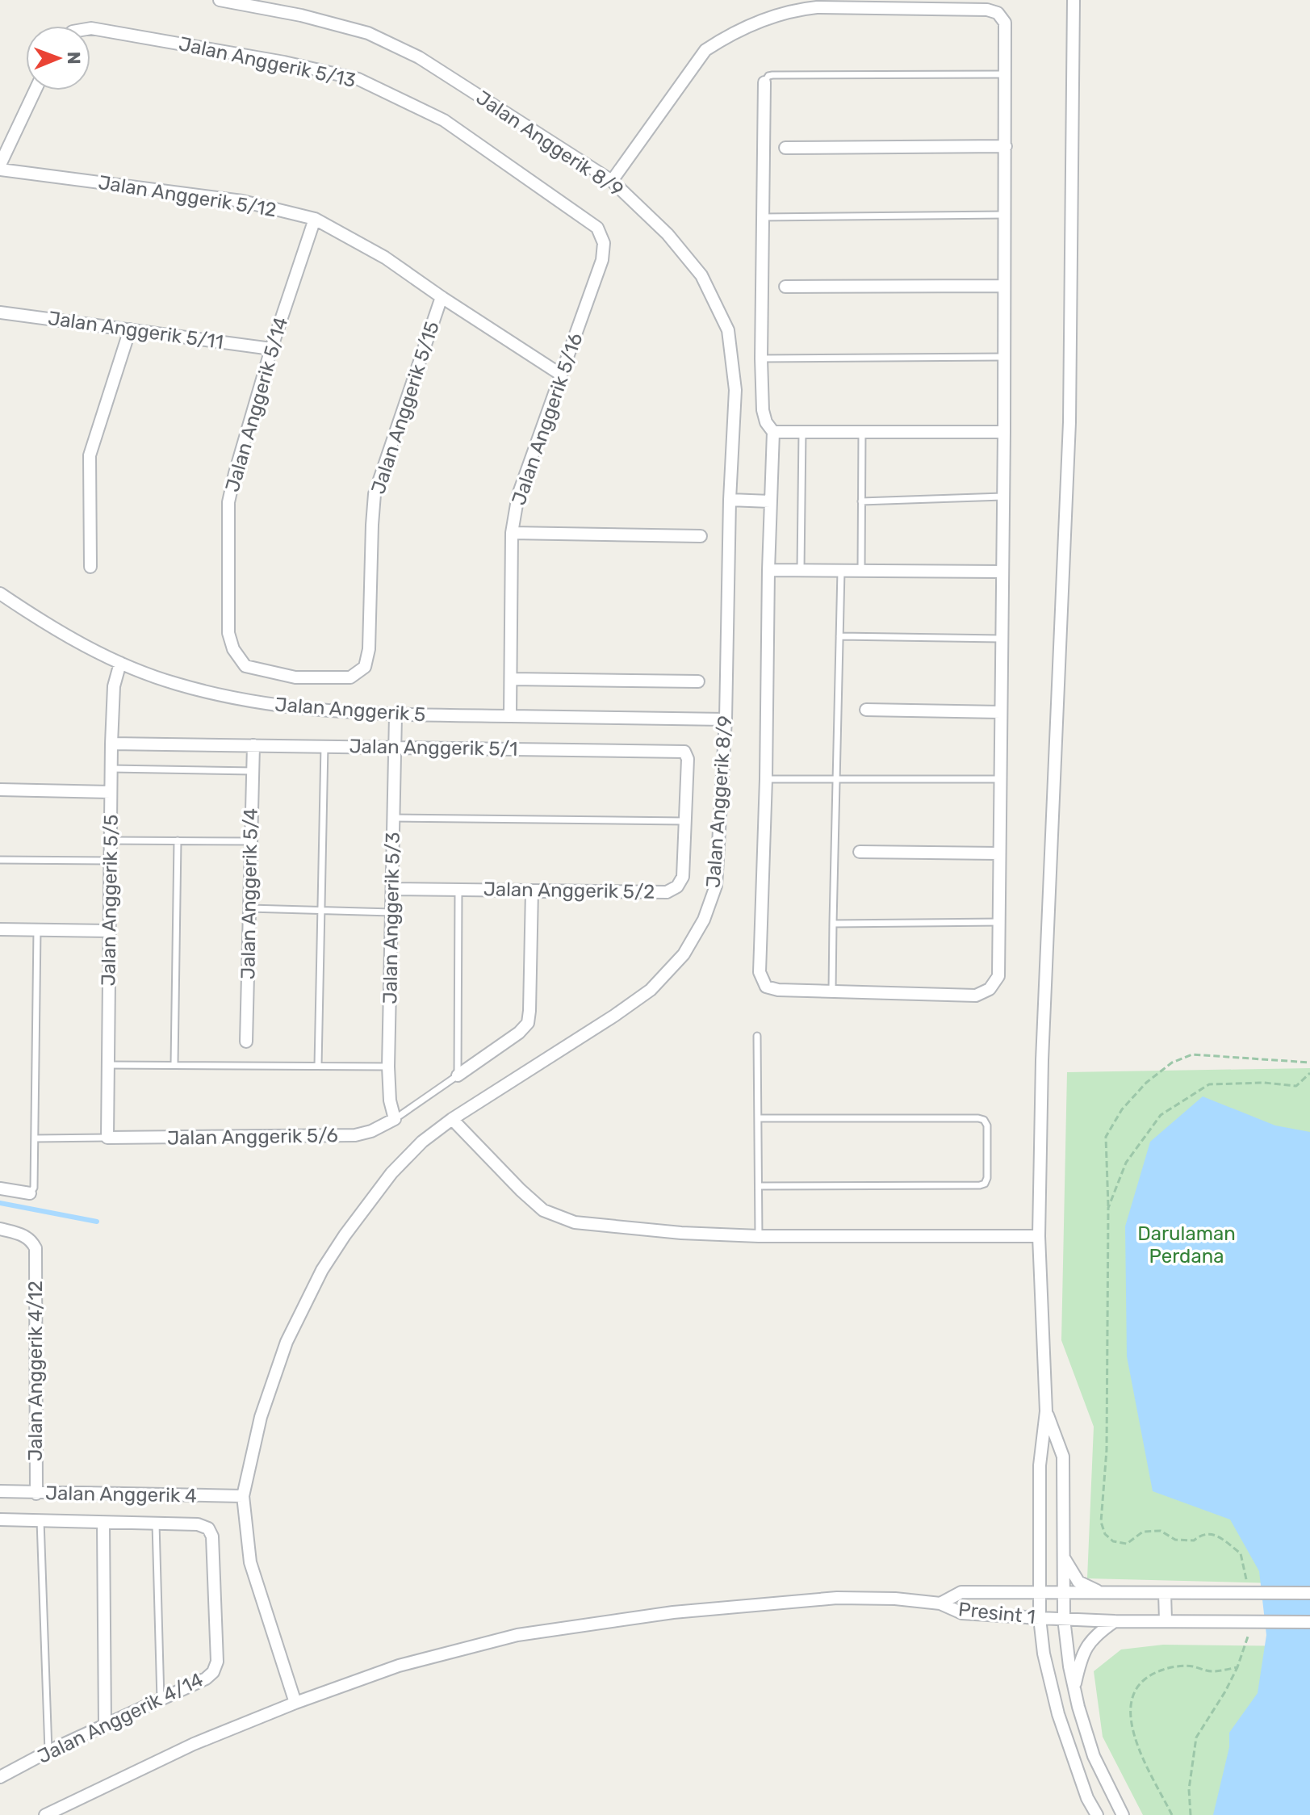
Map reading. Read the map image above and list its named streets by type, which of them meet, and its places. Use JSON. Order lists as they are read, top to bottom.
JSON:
{
  "streets": {
    "street": [
      "Jalan Anggerik 5/13",
      "Jalan Anggerik 8/9",
      "Jalan Anggerik 5/12",
      "Jalan Anggerik 5/11",
      "Jalan Anggerik 5/14",
      "Jalan Anggerik 5/15",
      "Jalan Anggerik 5/16",
      "Jalan Anggerik 5",
      "Jalan Anggerik 5/1",
      "Jalan Anggerik 5/2",
      "Jalan Anggerik 5/4",
      "Jalan Anggerik 5/5",
      "Jalan Anggerik 5/3",
      "Jalan Anggerik 5/6",
      "Jalan Anggerik 4/12",
      "Jalan Anggerik 4",
      "Presint 1",
      "Jalan Anggerik 4/14"
    ]
  },
  "crossings": [
    ["Jalan Anggerik 5/13", "Jalan Anggerik 5/16"],
    ["Jalan Anggerik 8/9", "Jalan Anggerik 5"],
    ["Jalan Anggerik 8/9", "Jalan Anggerik 4"],
    ["Jalan Anggerik 5/12", "Jalan Anggerik 5/14"],
    ["Jalan Anggerik 5/12", "Jalan Anggerik 5/15"],
    ["Jalan Anggerik 5/12", "Jalan Anggerik 5/16"],
    ["Jalan Anggerik 5/11", "Jalan Anggerik 5/14"],
    ["Jalan Anggerik 5/14", "Jalan Anggerik 5/15"],
    ["Jalan Anggerik 5/16", "Jalan Anggerik 5"],
    ["Jalan Anggerik 5", "Jalan Anggerik 5/5"],
    ["Jalan Anggerik 5", "Jalan Anggerik 5/3"],
    ["Jalan Anggerik 5/1", "Jalan Anggerik 5/2"],
    ["Jalan Anggerik 5/1", "Jalan Anggerik 5/4"],
    ["Jalan Anggerik 5/1", "Jalan Anggerik 5/5"],
    ["Jalan Anggerik 5/1", "Jalan Anggerik 5/3"],
    ["Jalan Anggerik 5/2", "Jalan Anggerik 5/3"],
    ["Jalan Anggerik 5/5", "Jalan Anggerik 5/6"],
    ["Jalan Anggerik 5/3", "Jalan Anggerik 5/6"],
    ["Jalan Anggerik 4/12", "Jalan Anggerik 4"]
  ],
  "parks": ["Darulaman Perdana"],
  "north": "right"
}
